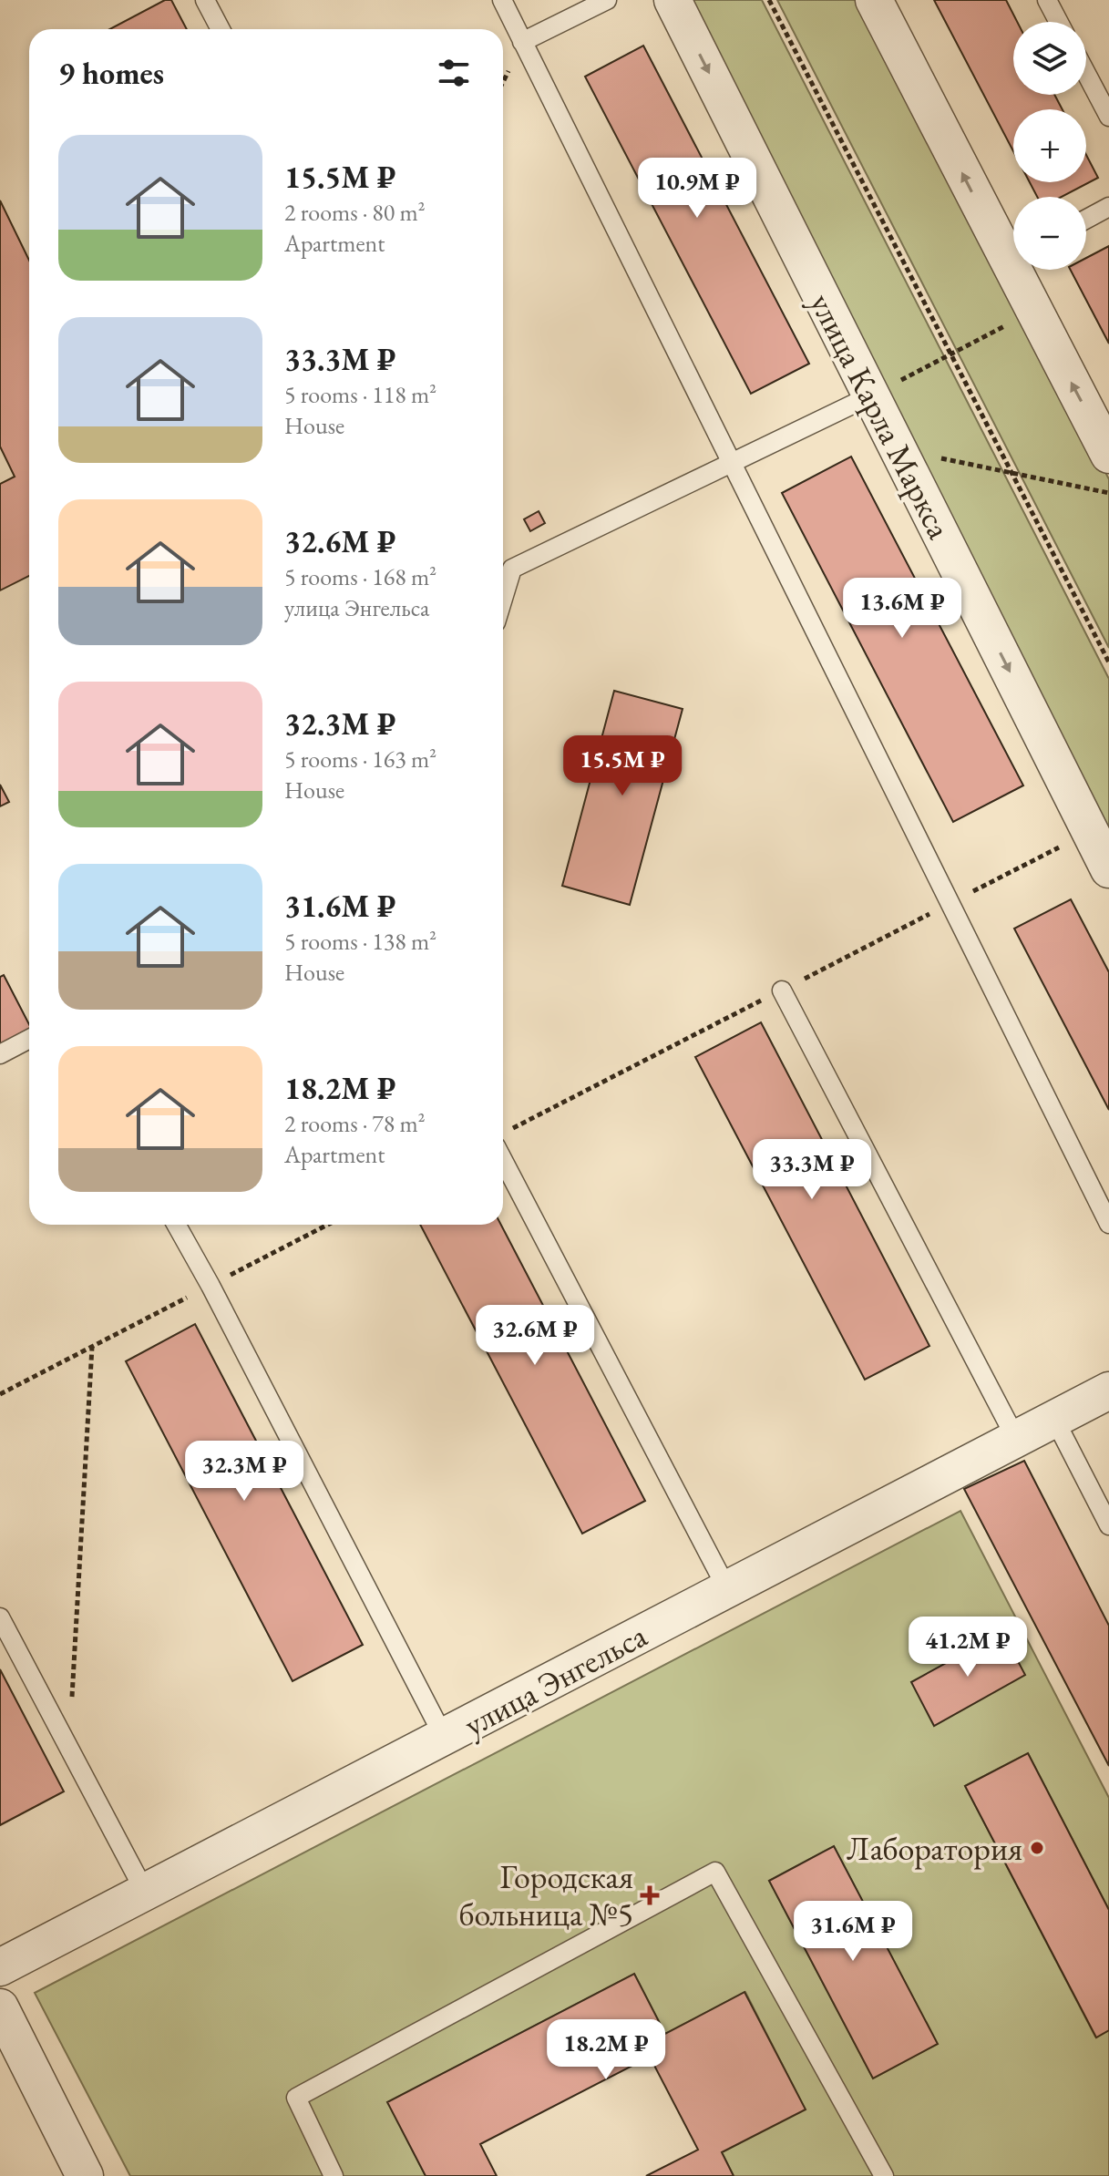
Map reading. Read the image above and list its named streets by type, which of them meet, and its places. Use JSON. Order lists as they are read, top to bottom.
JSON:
{
  "streets": {
    "street": ["улица Карла Маркса", "улица Энгельса"]
  },
  "places": {
    "other": ["Лаборатория"],
    "health": ["Городская больница №5"]
  },
  "page": {
    "map_buttons": ["+", "−"],
    "heading": "9 homes",
    "list": [
      {
        "name": "15.5M ₽",
        "note": "2 rooms · 80 m² · Apartment"
      },
      {
        "name": "33.3M ₽",
        "note": "5 rooms · 118 m² · House"
      },
      {
        "name": "32.6M ₽",
        "note": "5 rooms · 168 m² · улица Энгельса"
      },
      {
        "name": "32.3M ₽",
        "note": "5 rooms · 163 m² · House"
      },
      {
        "name": "31.6M ₽",
        "note": "5 rooms · 138 m² · House"
      },
      {
        "name": "18.2M ₽",
        "note": "2 rooms · 78 m² · Apartment"
      }
    ],
    "price": [
      "10.9M ₽",
      "13.6M ₽",
      "15.5M ₽",
      "33.3M ₽",
      "32.6M ₽",
      "32.3M ₽",
      "41.2M ₽",
      "31.6M ₽",
      "18.2M ₽"
    ]
  }
}
